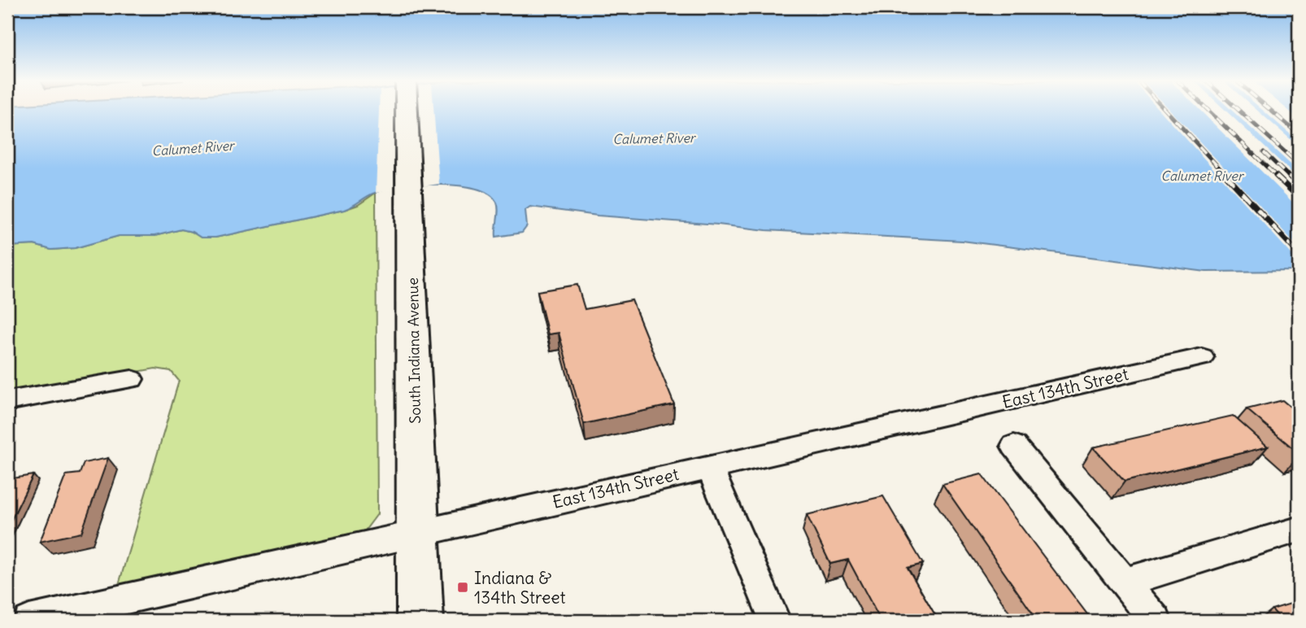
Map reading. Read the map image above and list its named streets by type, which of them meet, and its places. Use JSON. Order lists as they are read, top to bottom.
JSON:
{
  "streets": {
    "main road": ["South Indiana Avenue"],
    "street": ["East 134th Street"]
  },
  "crossings": [
    ["South Indiana Avenue", "East 134th Street"]
  ],
  "water": ["Calumet River"],
  "places": {
    "transit": ["Indiana & 134th Street"]
  }
}
